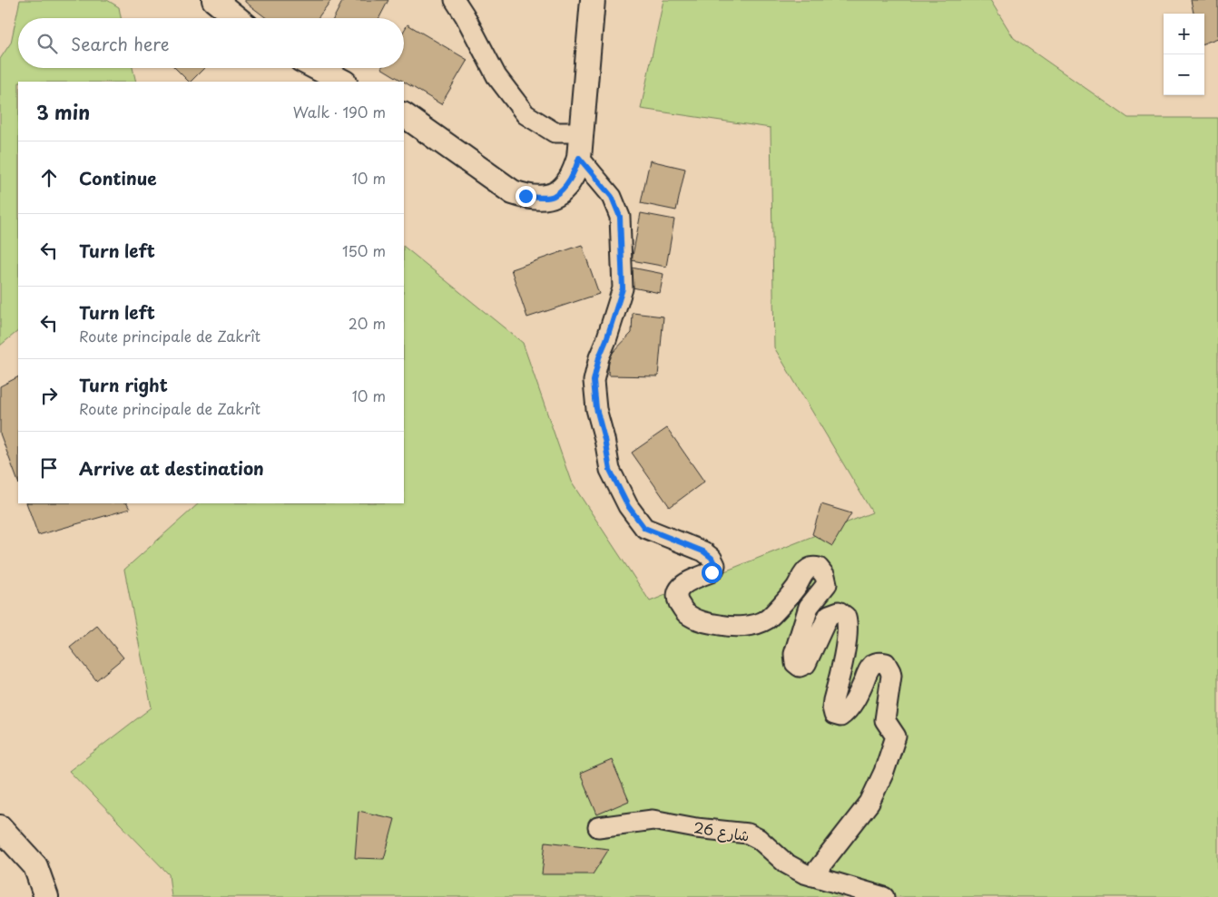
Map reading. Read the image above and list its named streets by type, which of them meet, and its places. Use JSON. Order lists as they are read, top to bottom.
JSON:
{
  "streets": {
    "street": ["شارع 26"]
  },
  "page": {
    "map_buttons": ["+", "−"],
    "search": "Search here",
    "heading": ["3 min", "Walk · 190 m"],
    "list": [
      ["Continue", "10 m"],
      ["Turn left", "150 m"],
      ["Turn left", "Route principale de Zakrît", "20 m"],
      ["Turn right", "Route principale de Zakrît", "10 m"],
      "Arrive at destination"
    ]
  }
}
